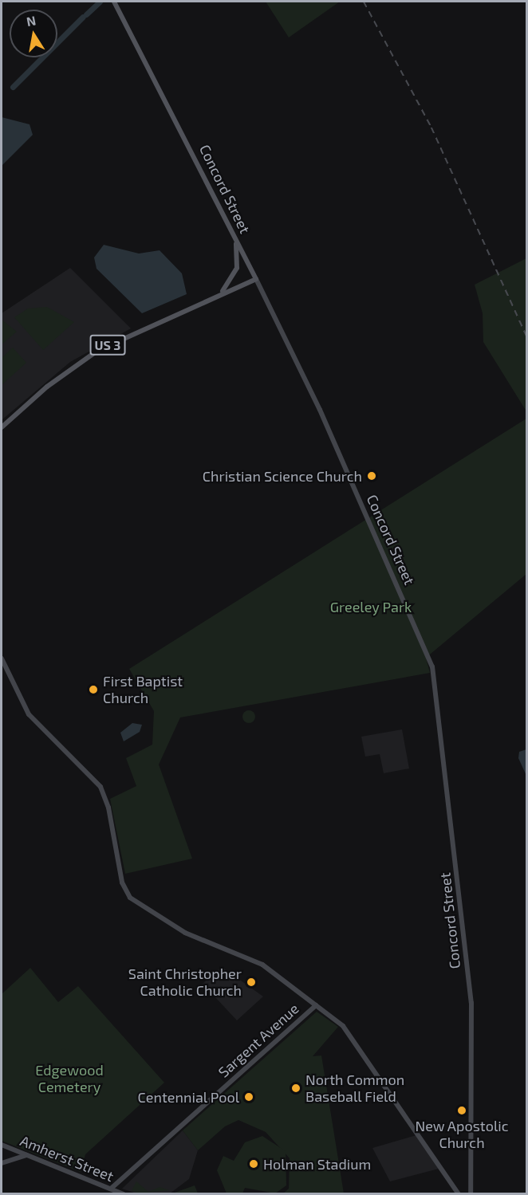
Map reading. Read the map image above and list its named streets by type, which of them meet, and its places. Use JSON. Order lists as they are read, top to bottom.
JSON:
{
  "streets": {
    "main road": [
      "Concord Street",
      "US 3",
      "Sargent Avenue",
      "Amherst Street"
    ]
  },
  "crossings": [
    ["Concord Street", "US 3"],
    ["Sargent Avenue", "Amherst Street"]
  ],
  "parks": ["Greeley Park", "Edgewood Cemetery"],
  "places": [
    "Christian Science Church",
    "First Baptist Church",
    "Saint Christopher Catholic Church",
    "North Common Baseball Field",
    "Centennial Pool",
    "New Apostolic Church",
    "Holman Stadium"
  ],
  "north": "top"
}
